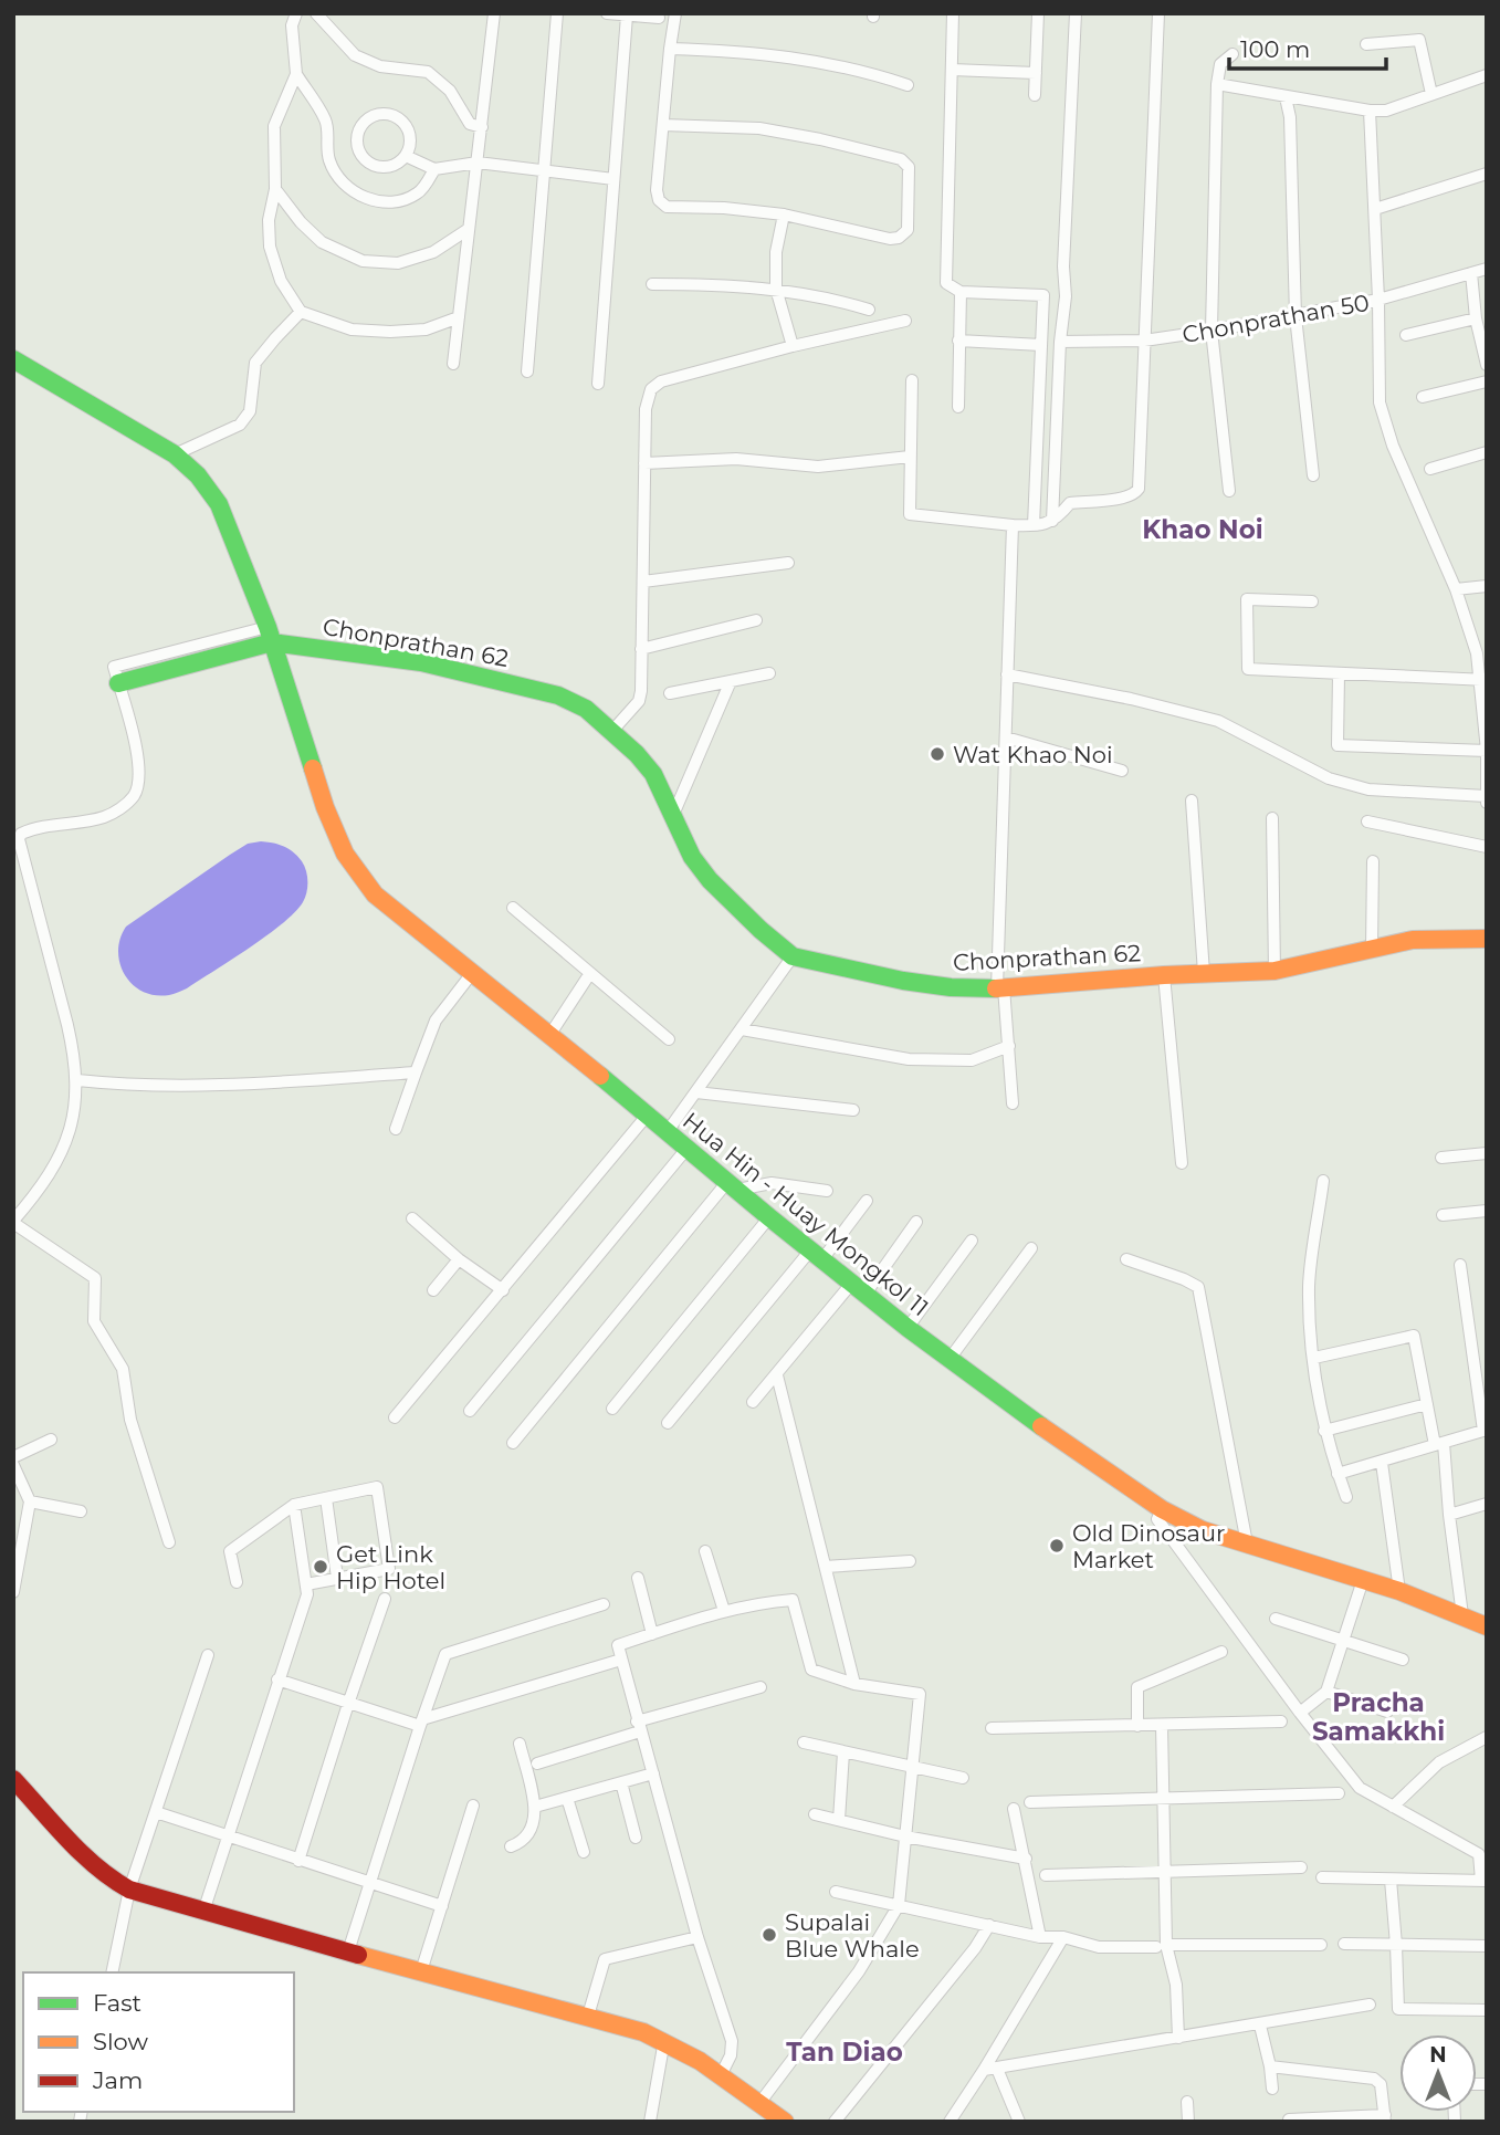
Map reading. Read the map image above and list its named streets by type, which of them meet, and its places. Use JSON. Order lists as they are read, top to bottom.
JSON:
{
  "streets": {
    "street": ["Chonprathan 50", "Chonprathan 62", "Hua Hin - Huay Mongkol 11"]
  },
  "crossings": [
    ["Chonprathan 62", "Hua Hin - Huay Mongkol 11"]
  ],
  "districts": ["Khao Noi", "Pracha Samakkhi", "Tan Diao"],
  "places": [
    "Wat Khao Noi",
    "Old Dinosaur Market",
    "Get Link Hip Hotel",
    "Supalai Blue Whale"
  ],
  "legend": ["Fast", "Slow", "Jam"],
  "scale_bar": "100 m",
  "north": "top"
}
